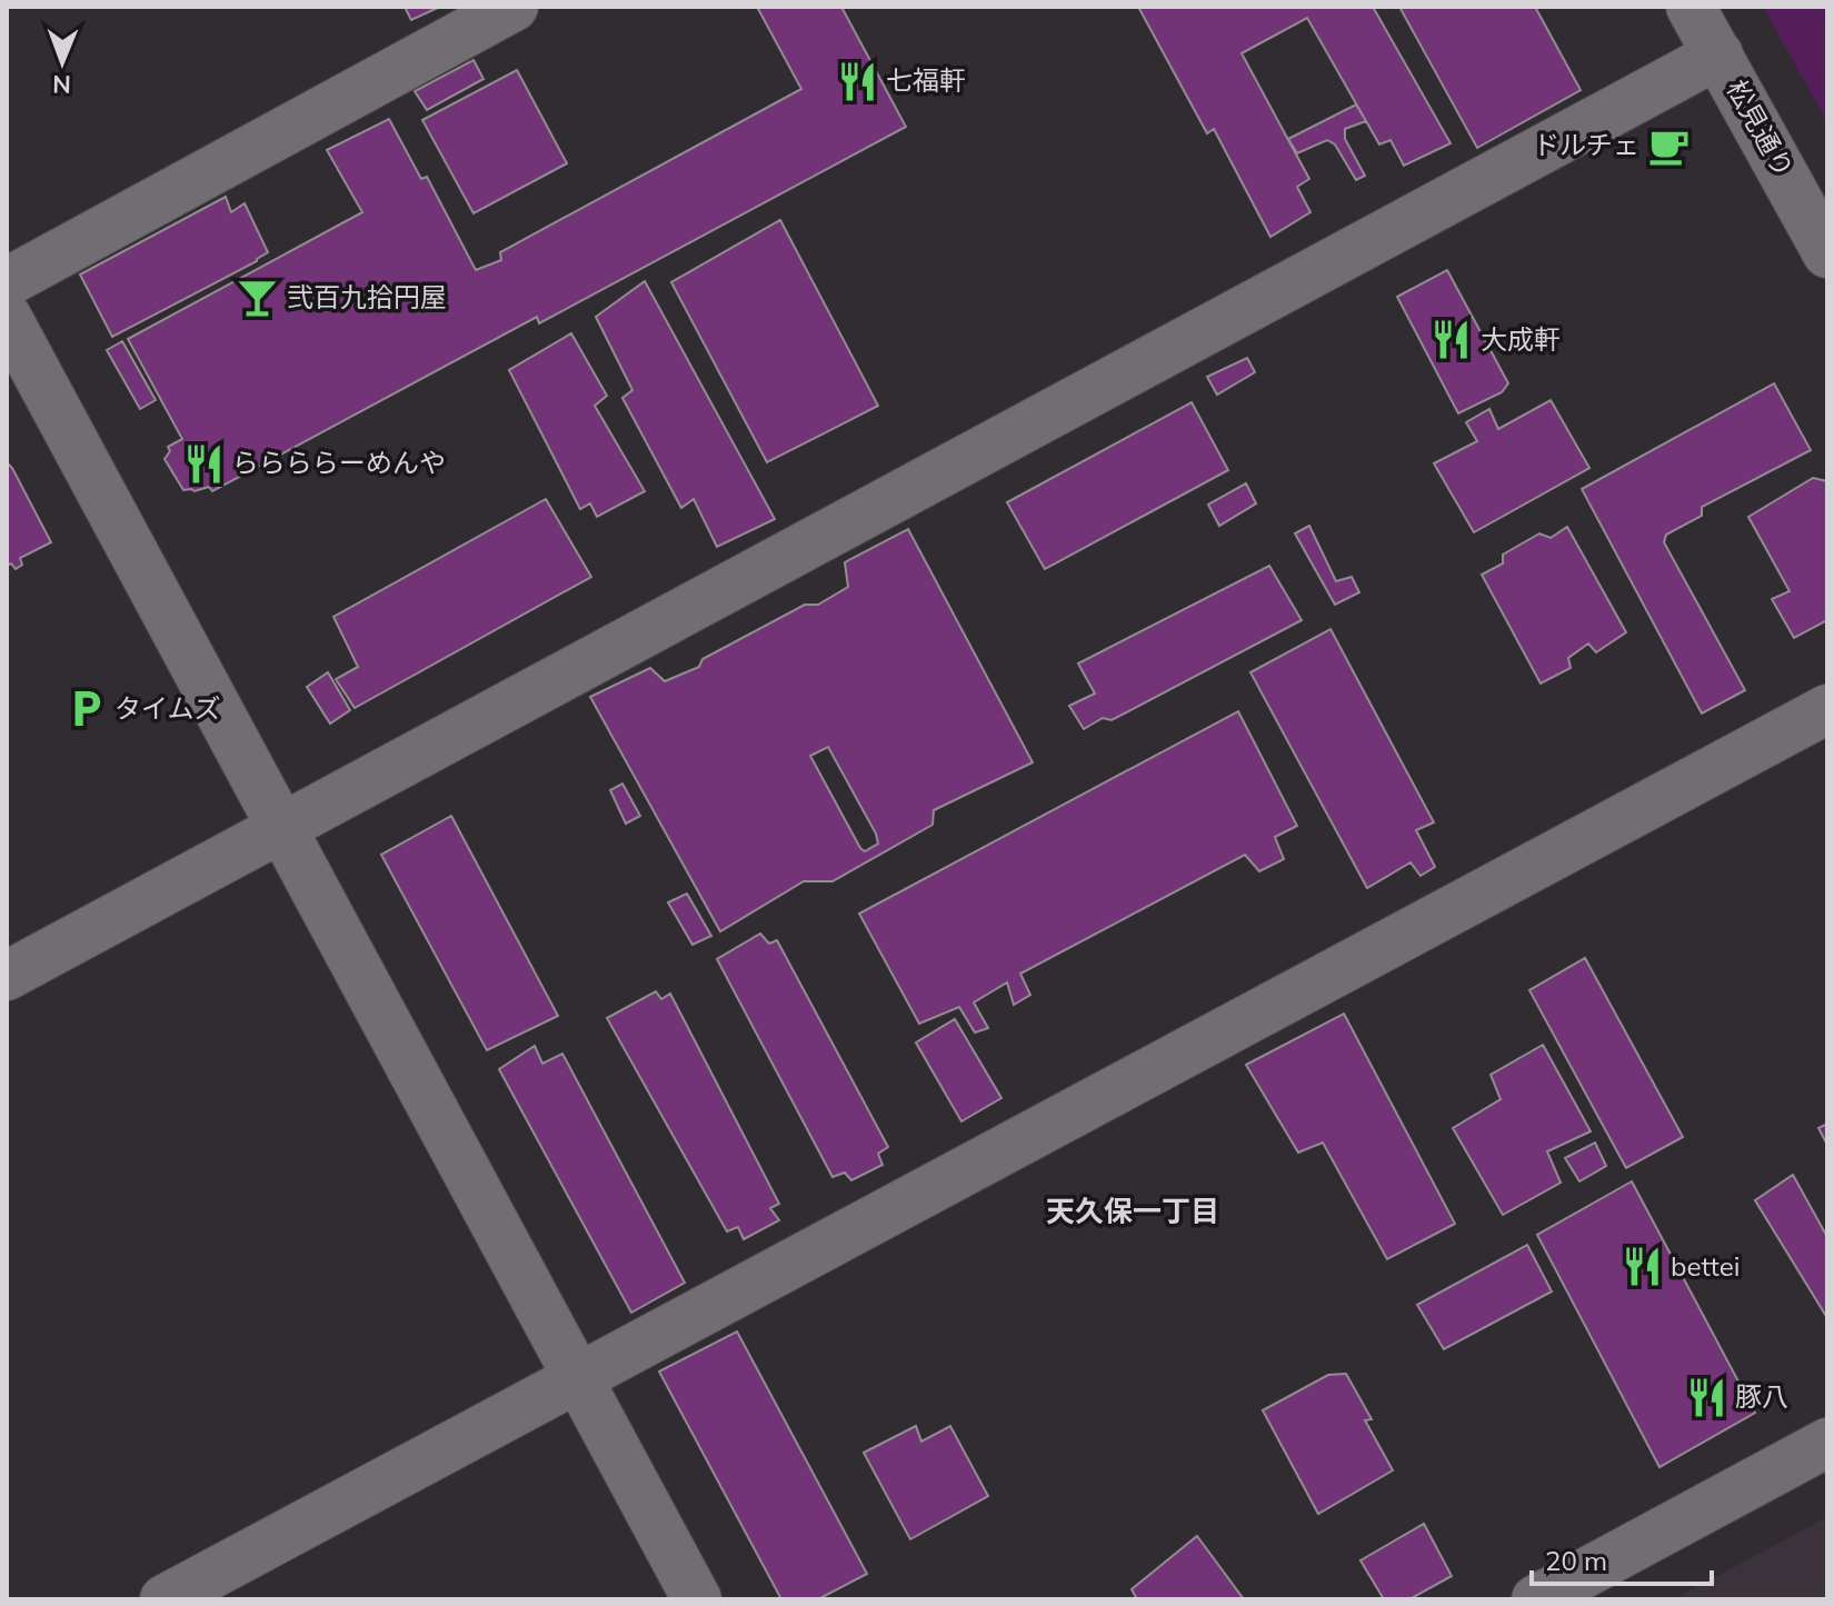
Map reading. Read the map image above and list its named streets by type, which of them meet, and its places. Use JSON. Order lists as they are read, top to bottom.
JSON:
{
  "streets": {
    "street": ["松見通り"]
  },
  "districts": ["天久保一丁目"],
  "places": {
    "restaurant": [
      "七福軒",
      "大成軒",
      "ららららーめんや",
      "bettei",
      "豚八"
    ],
    "cafe": ["ドルチェ"],
    "bar": ["弐百九拾円屋"],
    "parking": ["タイムズ"]
  },
  "scale_bar": "20 m",
  "north": "bottom"
}
